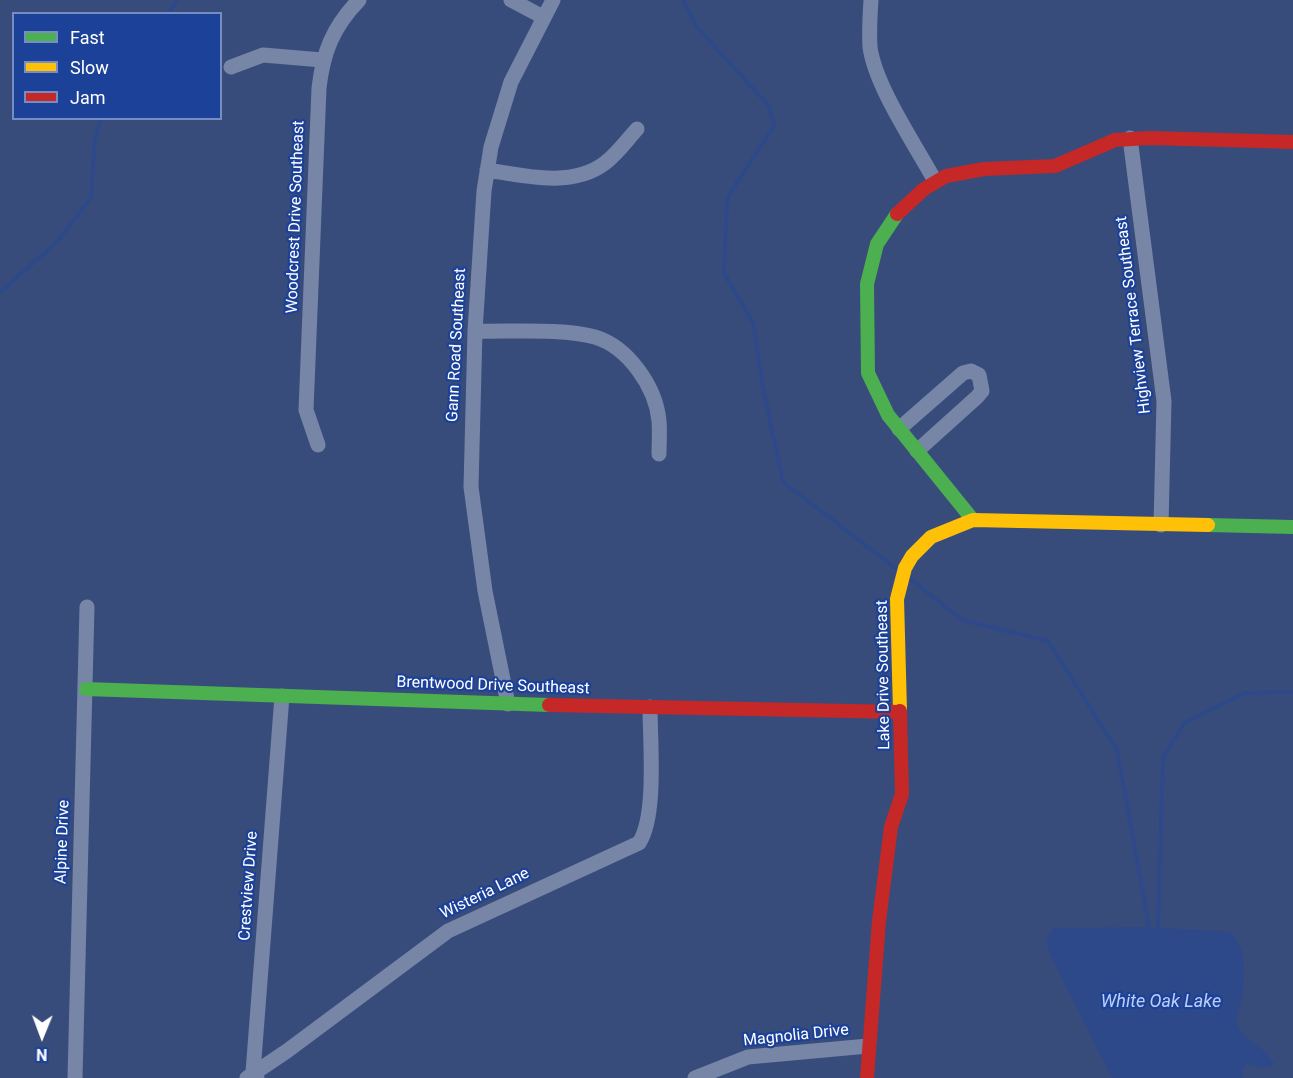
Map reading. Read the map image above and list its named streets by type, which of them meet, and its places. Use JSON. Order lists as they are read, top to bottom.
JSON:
{
  "streets": {
    "street": [
      "Woodcrest Drive Southeast",
      "Highview Terrace Southeast",
      "Gann Road Southeast",
      "Lake Drive Southeast",
      "Brentwood Drive Southeast",
      "Alpine Drive",
      "Crestview Drive",
      "Wisteria Lane",
      "Magnolia Drive"
    ]
  },
  "crossings": [
    ["Highview Terrace Southeast", "Lake Drive Southeast"],
    ["Gann Road Southeast", "Brentwood Drive Southeast"],
    ["Lake Drive Southeast", "Brentwood Drive Southeast"],
    ["Lake Drive Southeast", "Magnolia Drive"],
    ["Brentwood Drive Southeast", "Alpine Drive"],
    ["Brentwood Drive Southeast", "Crestview Drive"],
    ["Brentwood Drive Southeast", "Wisteria Lane"],
    ["Crestview Drive", "Wisteria Lane"]
  ],
  "water": ["White Oak Lake"],
  "legend": ["Fast", "Slow", "Jam"],
  "north": "bottom"
}
